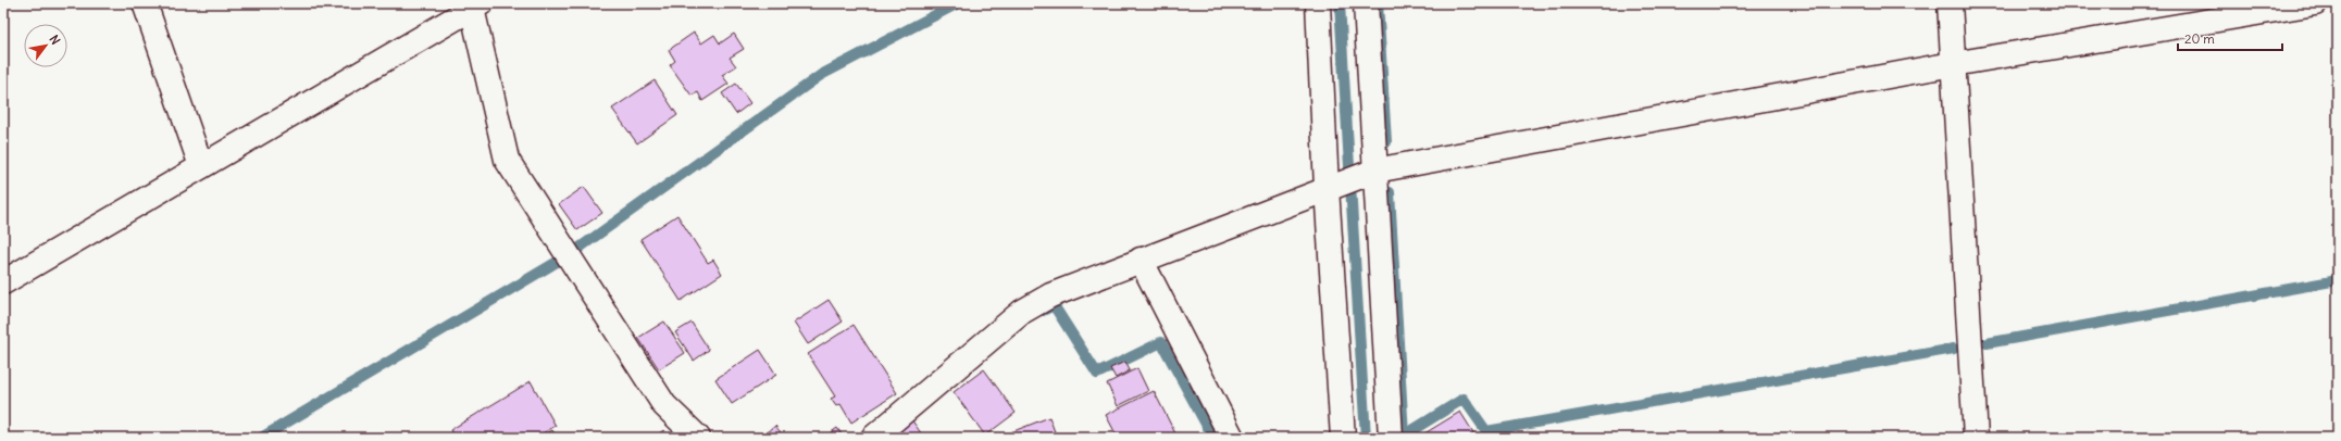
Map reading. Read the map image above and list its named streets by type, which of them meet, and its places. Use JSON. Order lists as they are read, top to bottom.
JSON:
{
  "scale_bar": "20 m",
  "north": "top right"
}
